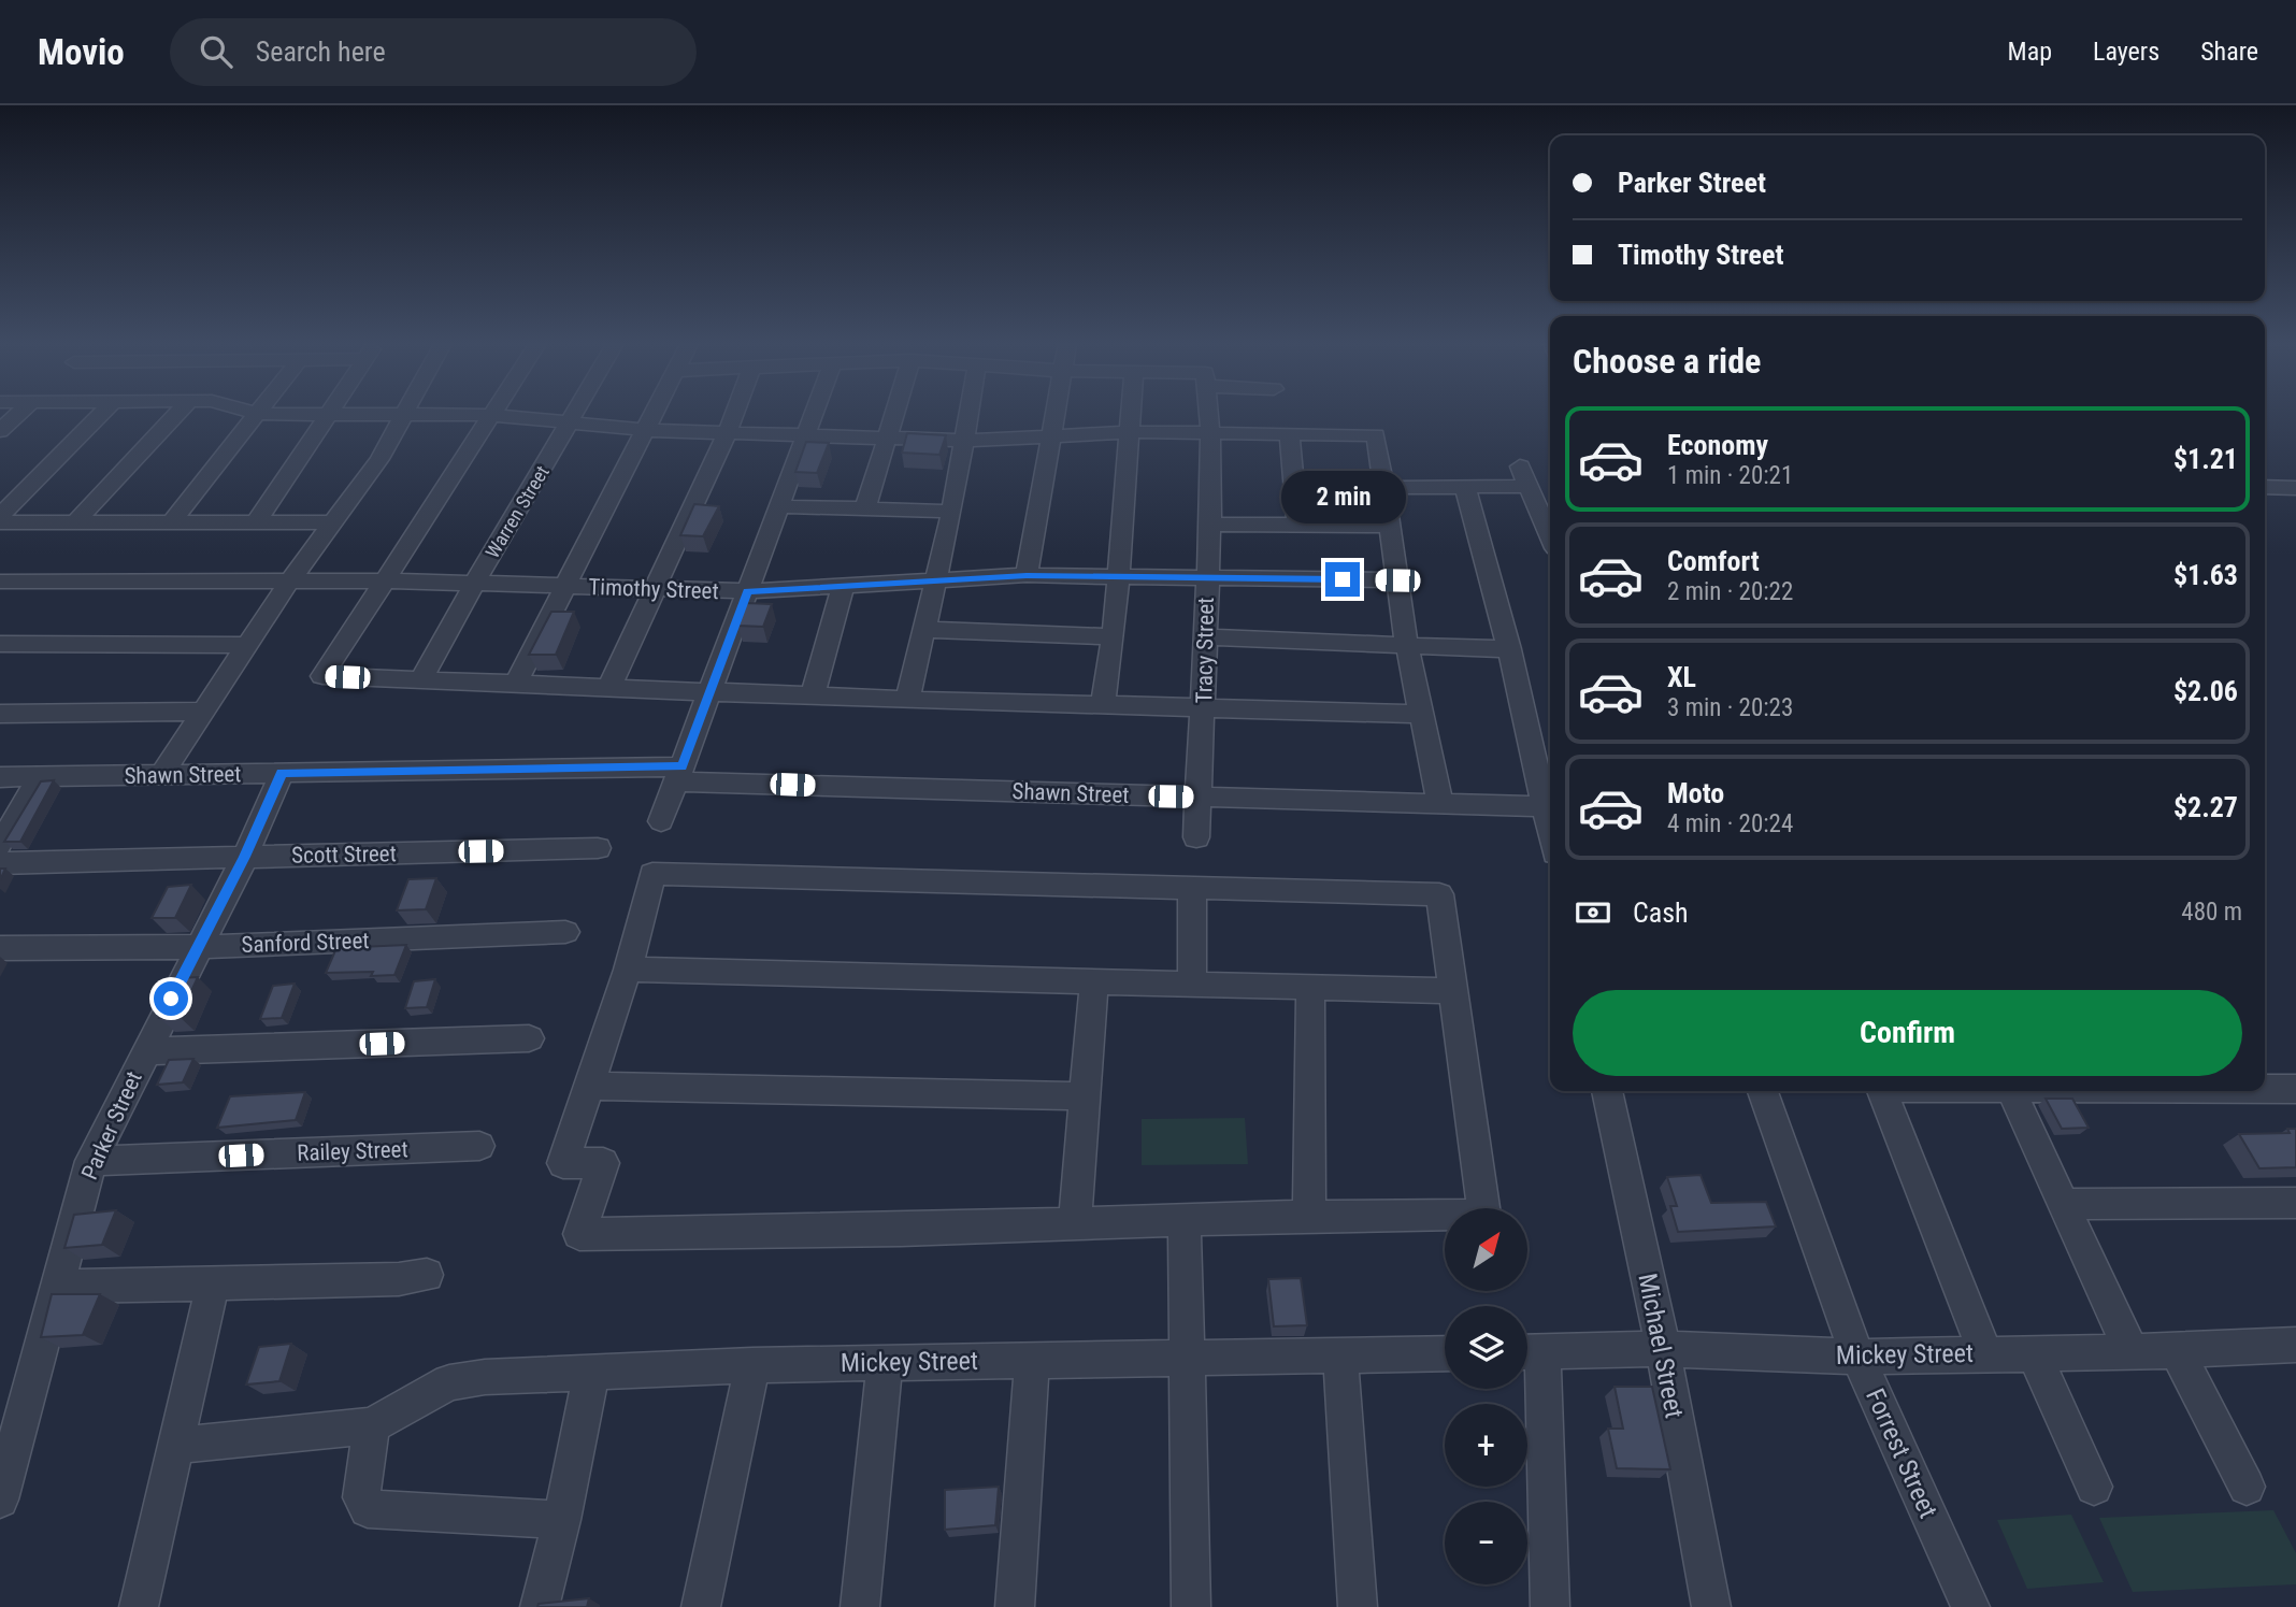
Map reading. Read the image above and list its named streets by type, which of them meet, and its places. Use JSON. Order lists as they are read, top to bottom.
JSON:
{
  "streets": {
    "street": [
      "Warren Street",
      "Timothy Street",
      "Tracy Street",
      "Shawn Street",
      "Scott Street",
      "Sanford Street",
      "Parker Street",
      "Railey Street",
      "Michael Street",
      "Mickey Street",
      "Forrest Street"
    ]
  },
  "crossings": [
    ["Warren Street", "Timothy Street"],
    ["Timothy Street", "Tracy Street"],
    ["Tracy Street", "Shawn Street"],
    ["Shawn Street", "Parker Street"],
    ["Scott Street", "Parker Street"],
    ["Sanford Street", "Parker Street"],
    ["Parker Street", "Railey Street"],
    ["Michael Street", "Mickey Street"],
    ["Mickey Street", "Forrest Street"]
  ],
  "north": "top right",
  "page": {
    "header": "Movio",
    "search": "Search here",
    "nav": ["Map", "Layers", "Share"],
    "banner": ["Parker Street", "Timothy Street"],
    "heading": "Choose a ride",
    "list": [
      {
        "name": "Economy",
        "note": "1 min · 20:21",
        "value": "$1.21"
      },
      {
        "name": "Comfort",
        "note": "2 min · 20:22",
        "value": "$1.63"
      },
      {
        "name": "XL",
        "note": "3 min · 20:23",
        "value": "$2.06"
      },
      {
        "name": "Moto",
        "note": "4 min · 20:24",
        "value": "$2.27"
      }
    ],
    "bubble": "2 min",
    "pay": ["Cash", "480 m"],
    "buttons": "Confirm",
    "map_buttons": ["+", "−"]
  }
}
